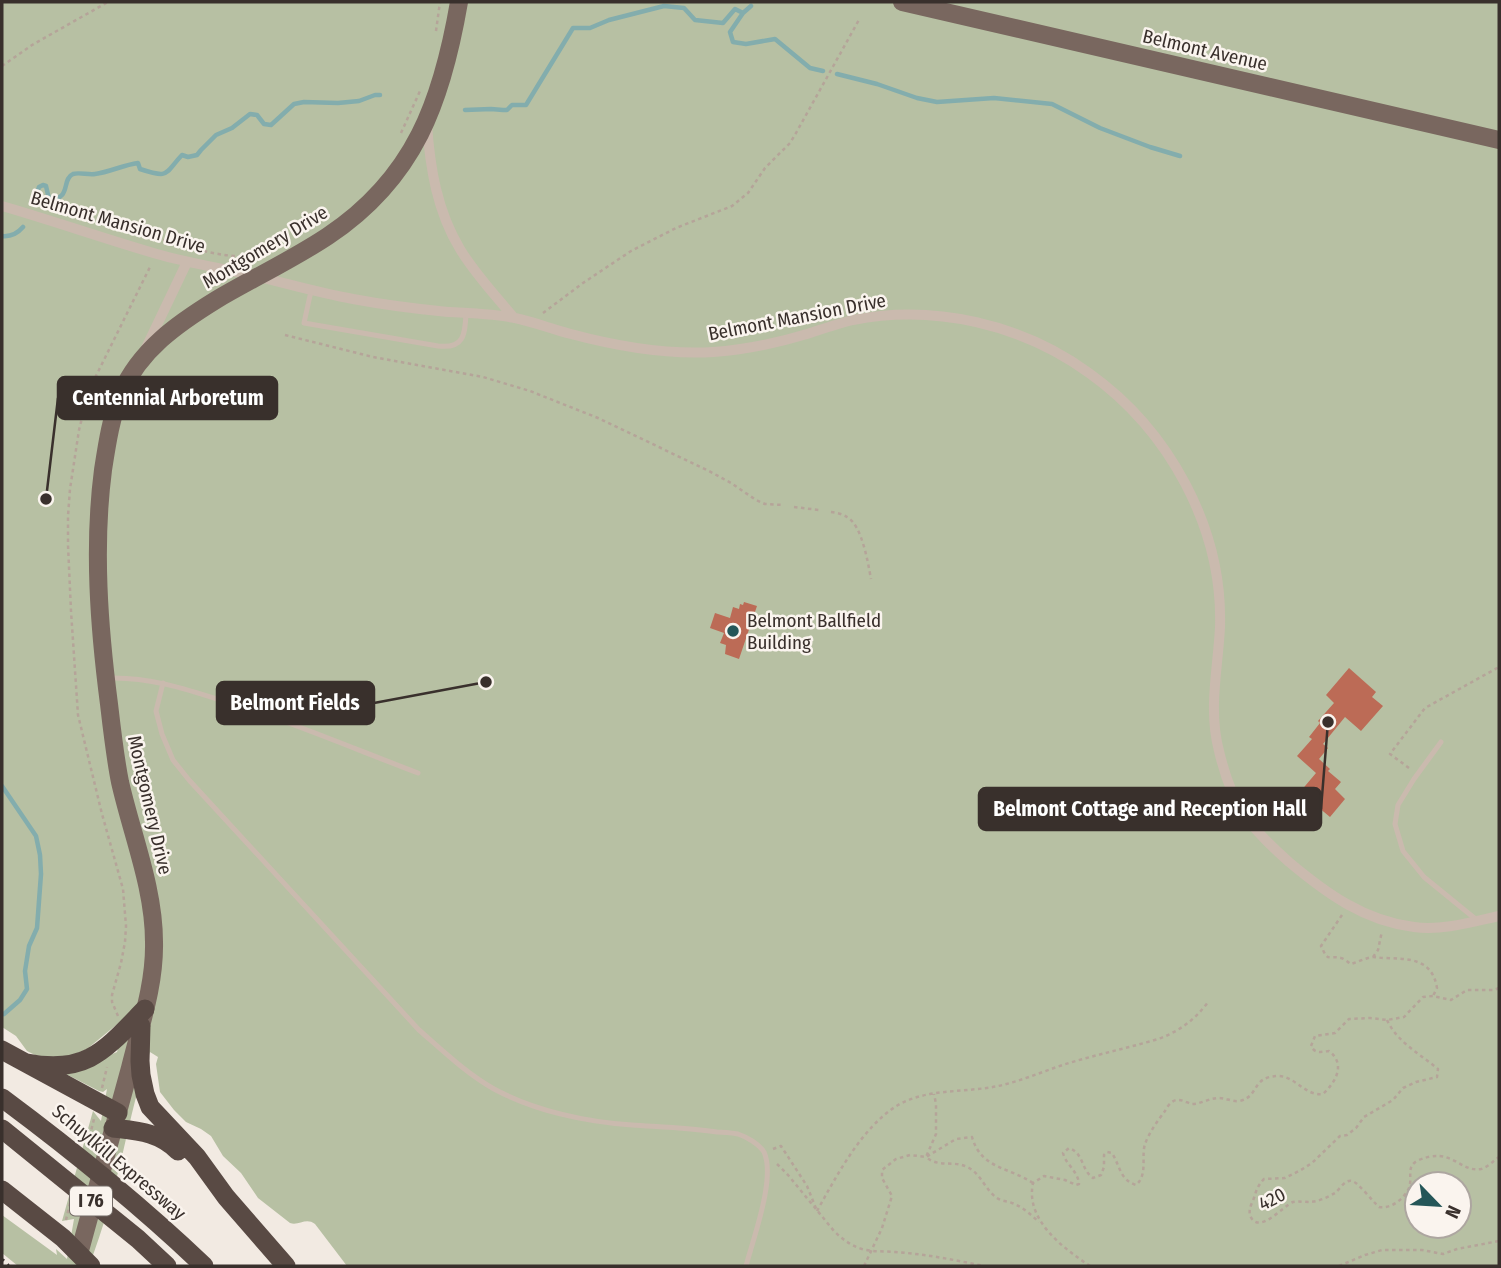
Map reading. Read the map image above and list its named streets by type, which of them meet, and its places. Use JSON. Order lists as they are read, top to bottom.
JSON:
{
  "streets": {
    "highway": ["Schuylkill Expressway", "I 76"],
    "main road": ["Belmont Avenue", "Montgomery Drive"],
    "street": ["Belmont Mansion Drive"],
    "path": ["420"]
  },
  "crossings": [
    ["Belmont Mansion Drive", "Montgomery Drive"]
  ],
  "places": [
    "Centennial Arboretum",
    "Belmont Ballfield Building",
    "Belmont Fields",
    "Belmont Cottage and Reception Hall"
  ],
  "north": "bottom right"
}
